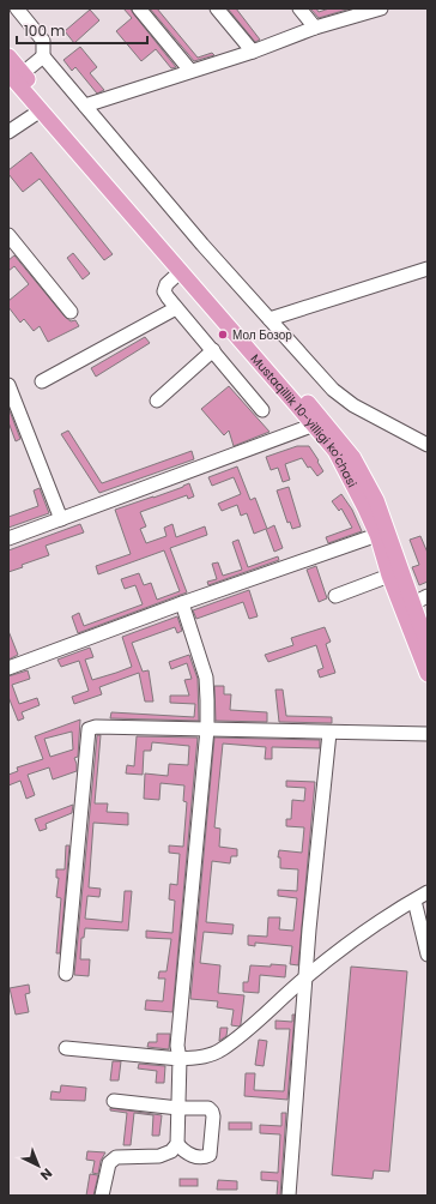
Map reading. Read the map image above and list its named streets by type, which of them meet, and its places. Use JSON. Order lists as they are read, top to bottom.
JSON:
{
  "streets": {
    "main road": ["Mustaqillik 10-yilligi ko'chasi"]
  },
  "places": ["Мол Бозор"],
  "scale_bar": "100 m",
  "north": "bottom right"
}
